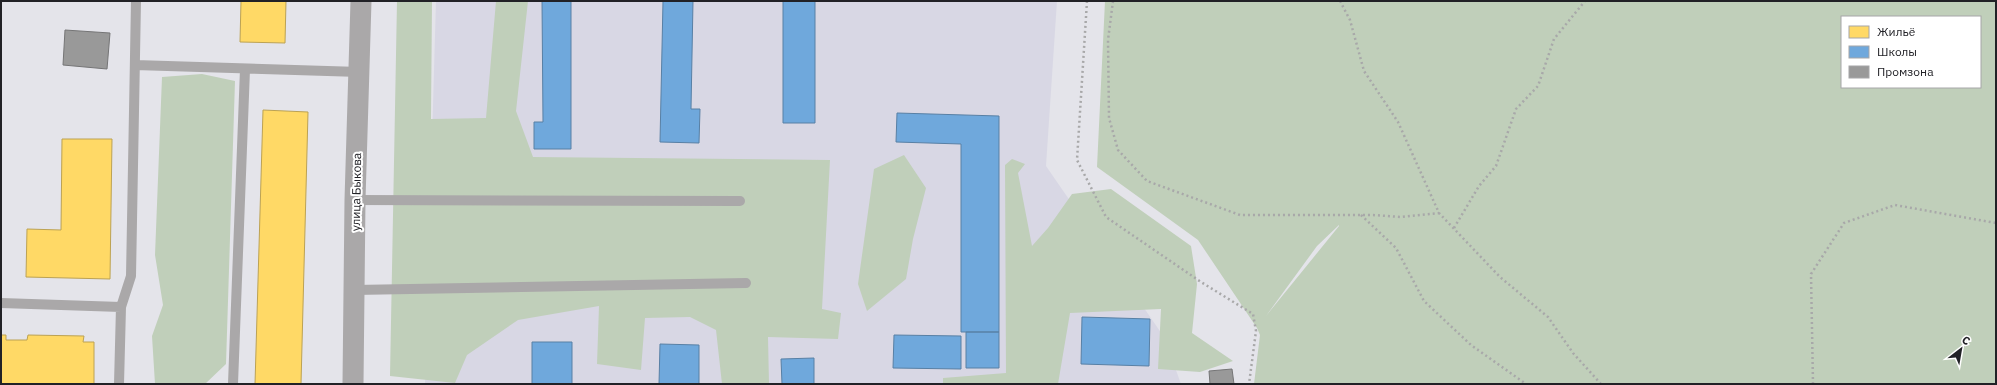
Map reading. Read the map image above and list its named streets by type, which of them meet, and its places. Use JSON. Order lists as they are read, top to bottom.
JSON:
{
  "streets": {
    "street": ["улица Быкова"]
  },
  "legend": ["Жильё", "Школы", "Промзона"],
  "north": "top right"
}
